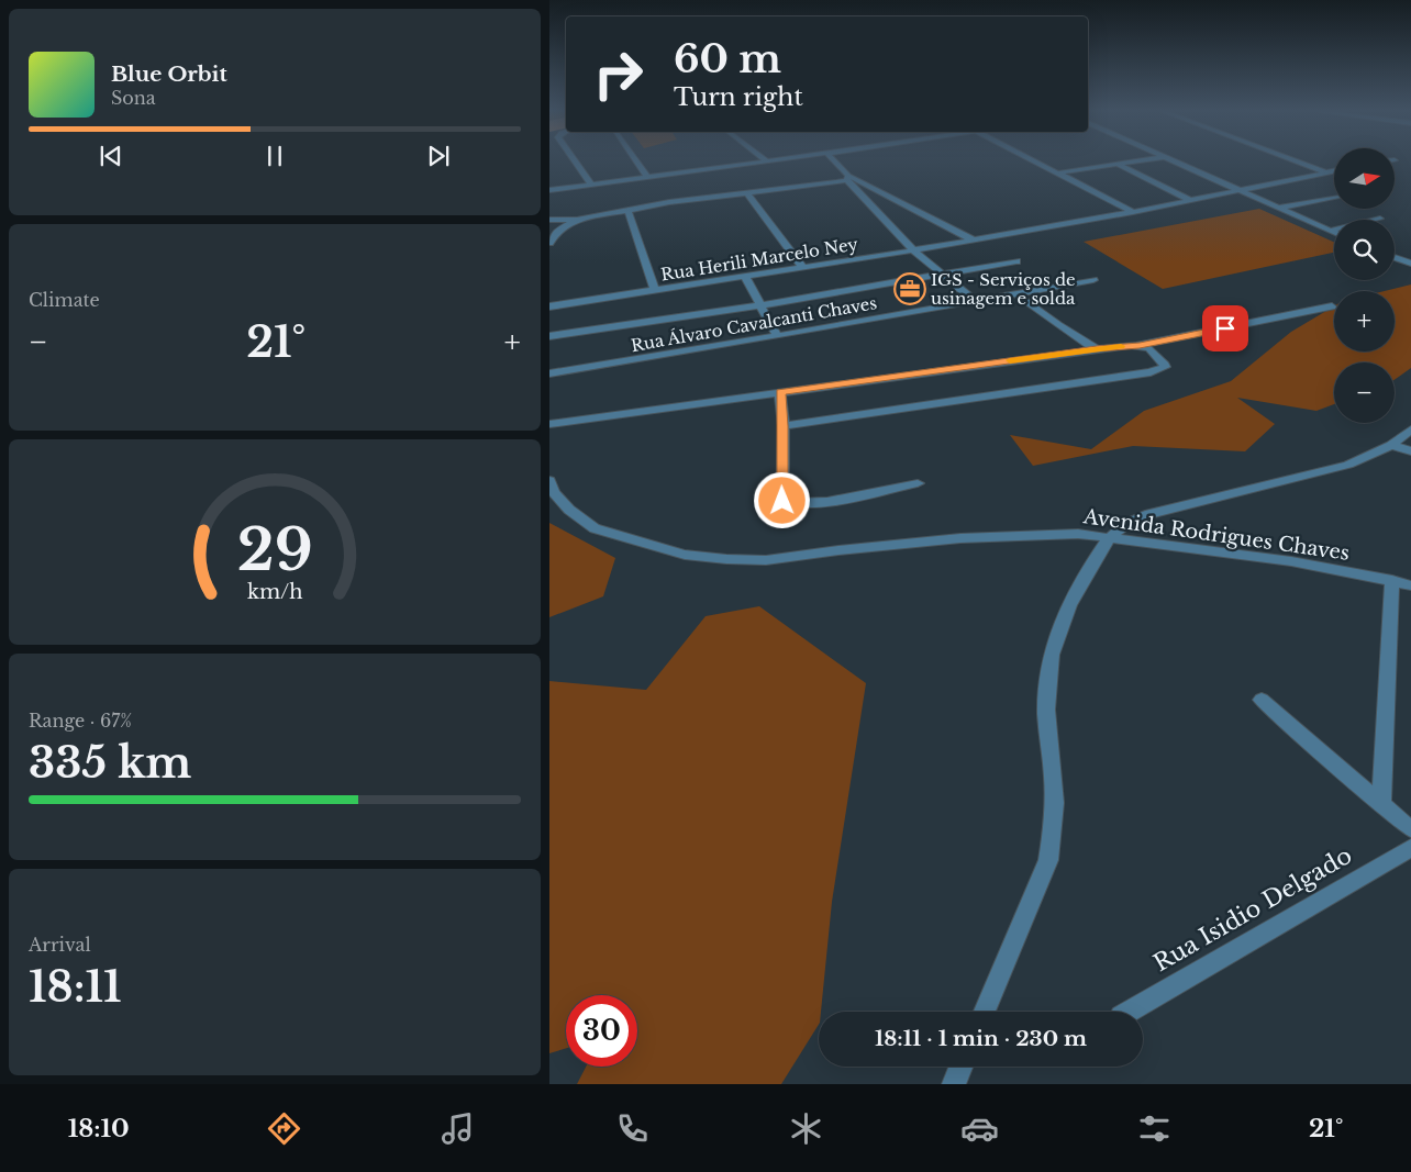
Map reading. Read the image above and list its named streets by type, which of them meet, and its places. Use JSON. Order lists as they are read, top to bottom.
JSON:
{
  "streets": {
    "street": [
      "Rua Herili Marcelo Ney",
      "Rua Álvaro Cavalcanti Chaves",
      "Avenida Rodrigues Chaves",
      "Rua Isidio Delgado"
    ]
  },
  "places": {
    "office": ["IGS - Serviços de usinagem e solda"]
  },
  "north": "right",
  "page": {
    "turn": ["60 m", "Turn right"],
    "song": ["Blue Orbit", "Sona"],
    "map_buttons": ["+", "−"],
    "tile": [
      "Climate",
      ["Range · 67%", "335 km"],
      ["Arrival", "18:11"]
    ],
    "heat": ["−", "21°", "+"],
    "limit": "30",
    "trip": "18:11 · 1 min · 230 m",
    "tabs": ["18:10", "21°"],
    "gauge": ["29", "km/h"]
  }
}
